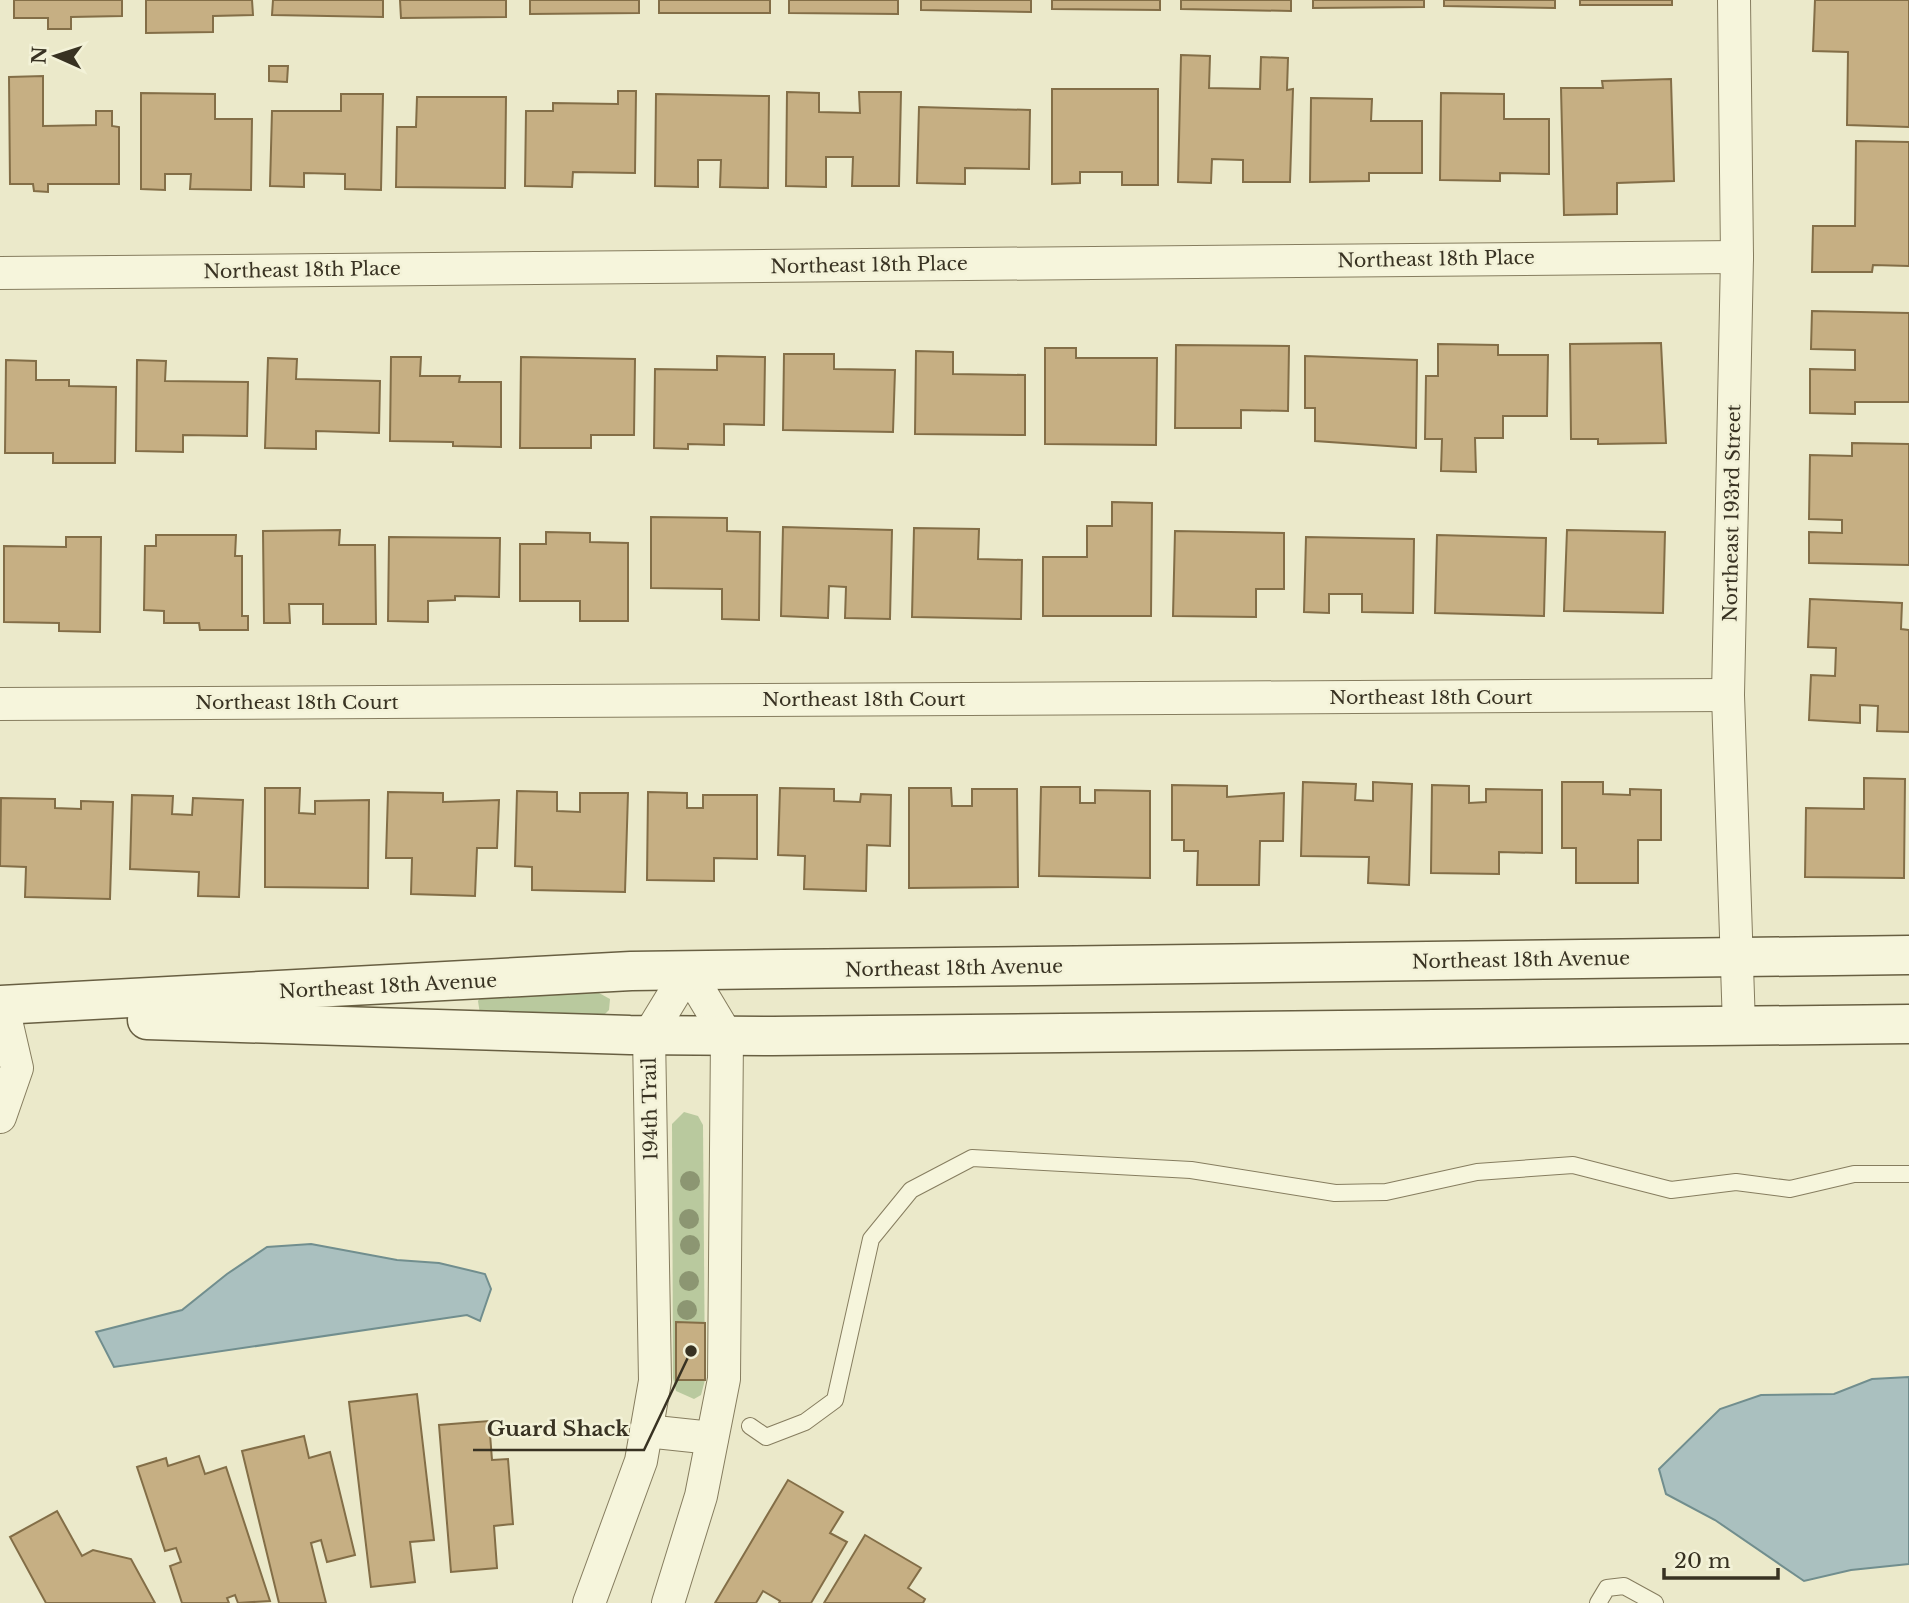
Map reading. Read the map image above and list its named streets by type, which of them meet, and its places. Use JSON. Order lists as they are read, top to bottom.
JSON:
{
  "streets": {
    "street": [
      "Northeast 18th Place",
      "Northeast 193rd Street",
      "Northeast 18th Court",
      "Northeast 18th Avenue",
      "194th Trail"
    ]
  },
  "crossings": [
    ["Northeast 18th Place", "Northeast 193rd Street"],
    ["Northeast 193rd Street", "Northeast 18th Court"],
    ["Northeast 193rd Street", "Northeast 18th Avenue"],
    ["Northeast 18th Avenue", "194th Trail"]
  ],
  "places": ["Guard Shack"],
  "scale_bar": "20 m",
  "north": "left"
}
